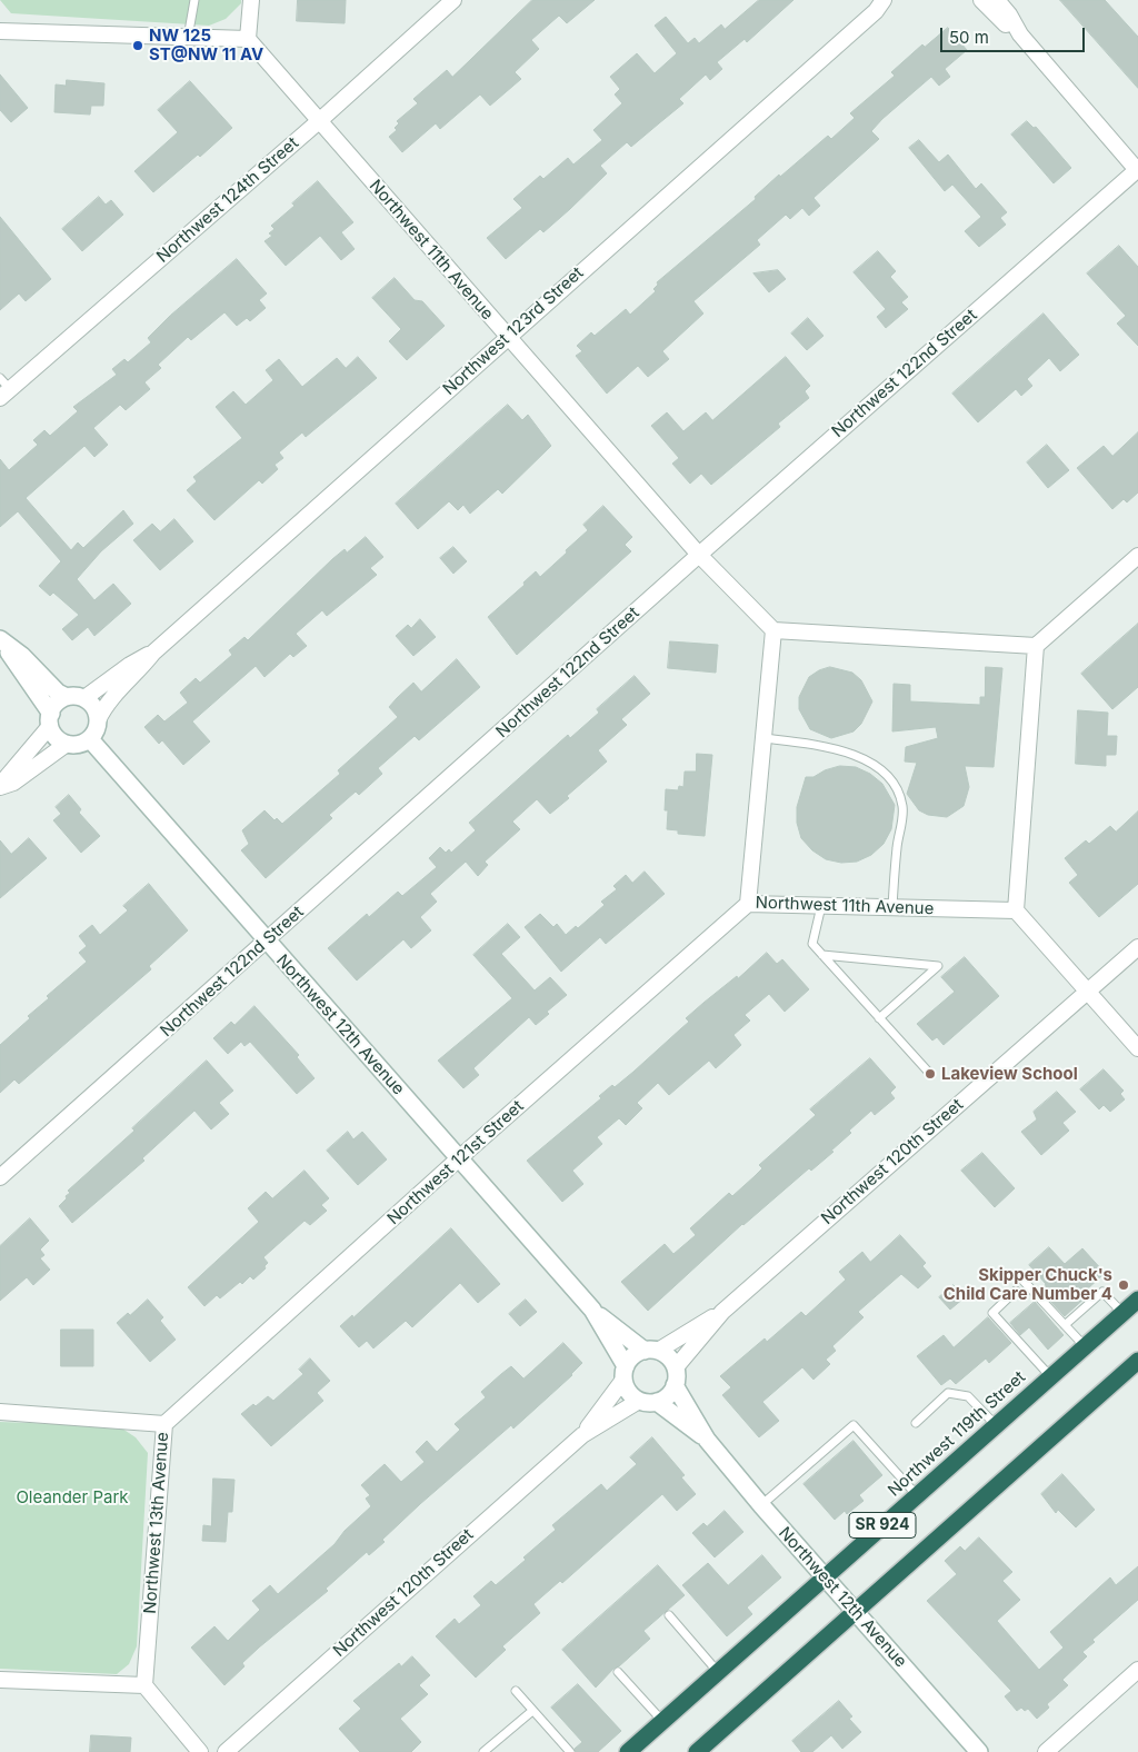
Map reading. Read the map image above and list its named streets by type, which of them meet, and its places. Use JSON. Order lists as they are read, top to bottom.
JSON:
{
  "streets": {
    "highway": ["Northwest 119th Street", "SR 924"],
    "street": [
      "Northwest 124th Street",
      "Northwest 11th Avenue",
      "Northwest 123rd Street",
      "Northwest 122nd Street",
      "Northwest 12th Avenue",
      "Northwest 120th Street",
      "Northwest 121st Street",
      "Northwest 13th Avenue"
    ]
  },
  "crossings": [
    ["Northwest 124th Street", "Northwest 11th Avenue"],
    ["Northwest 11th Avenue", "Northwest 123rd Street"],
    ["Northwest 11th Avenue", "Northwest 122nd Street"],
    ["Northwest 11th Avenue", "Northwest 121st Street"],
    ["Northwest 123rd Street", "Northwest 12th Avenue"],
    ["Northwest 122nd Street", "Northwest 12th Avenue"],
    ["Northwest 12th Avenue", "Northwest 120th Street"],
    ["Northwest 12th Avenue", "Northwest 121st Street"],
    ["Northwest 12th Avenue", "Northwest 119th Street"],
    ["Northwest 12th Avenue", "SR 924"],
    ["Northwest 121st Street", "Northwest 13th Avenue"]
  ],
  "parks": ["Oleander Park"],
  "places": ["NW 125 ST@NW 11 AV", "Lakeview School", "Skipper Chuck's Child Care Number 4"],
  "scale_bar": "50 m"
}
